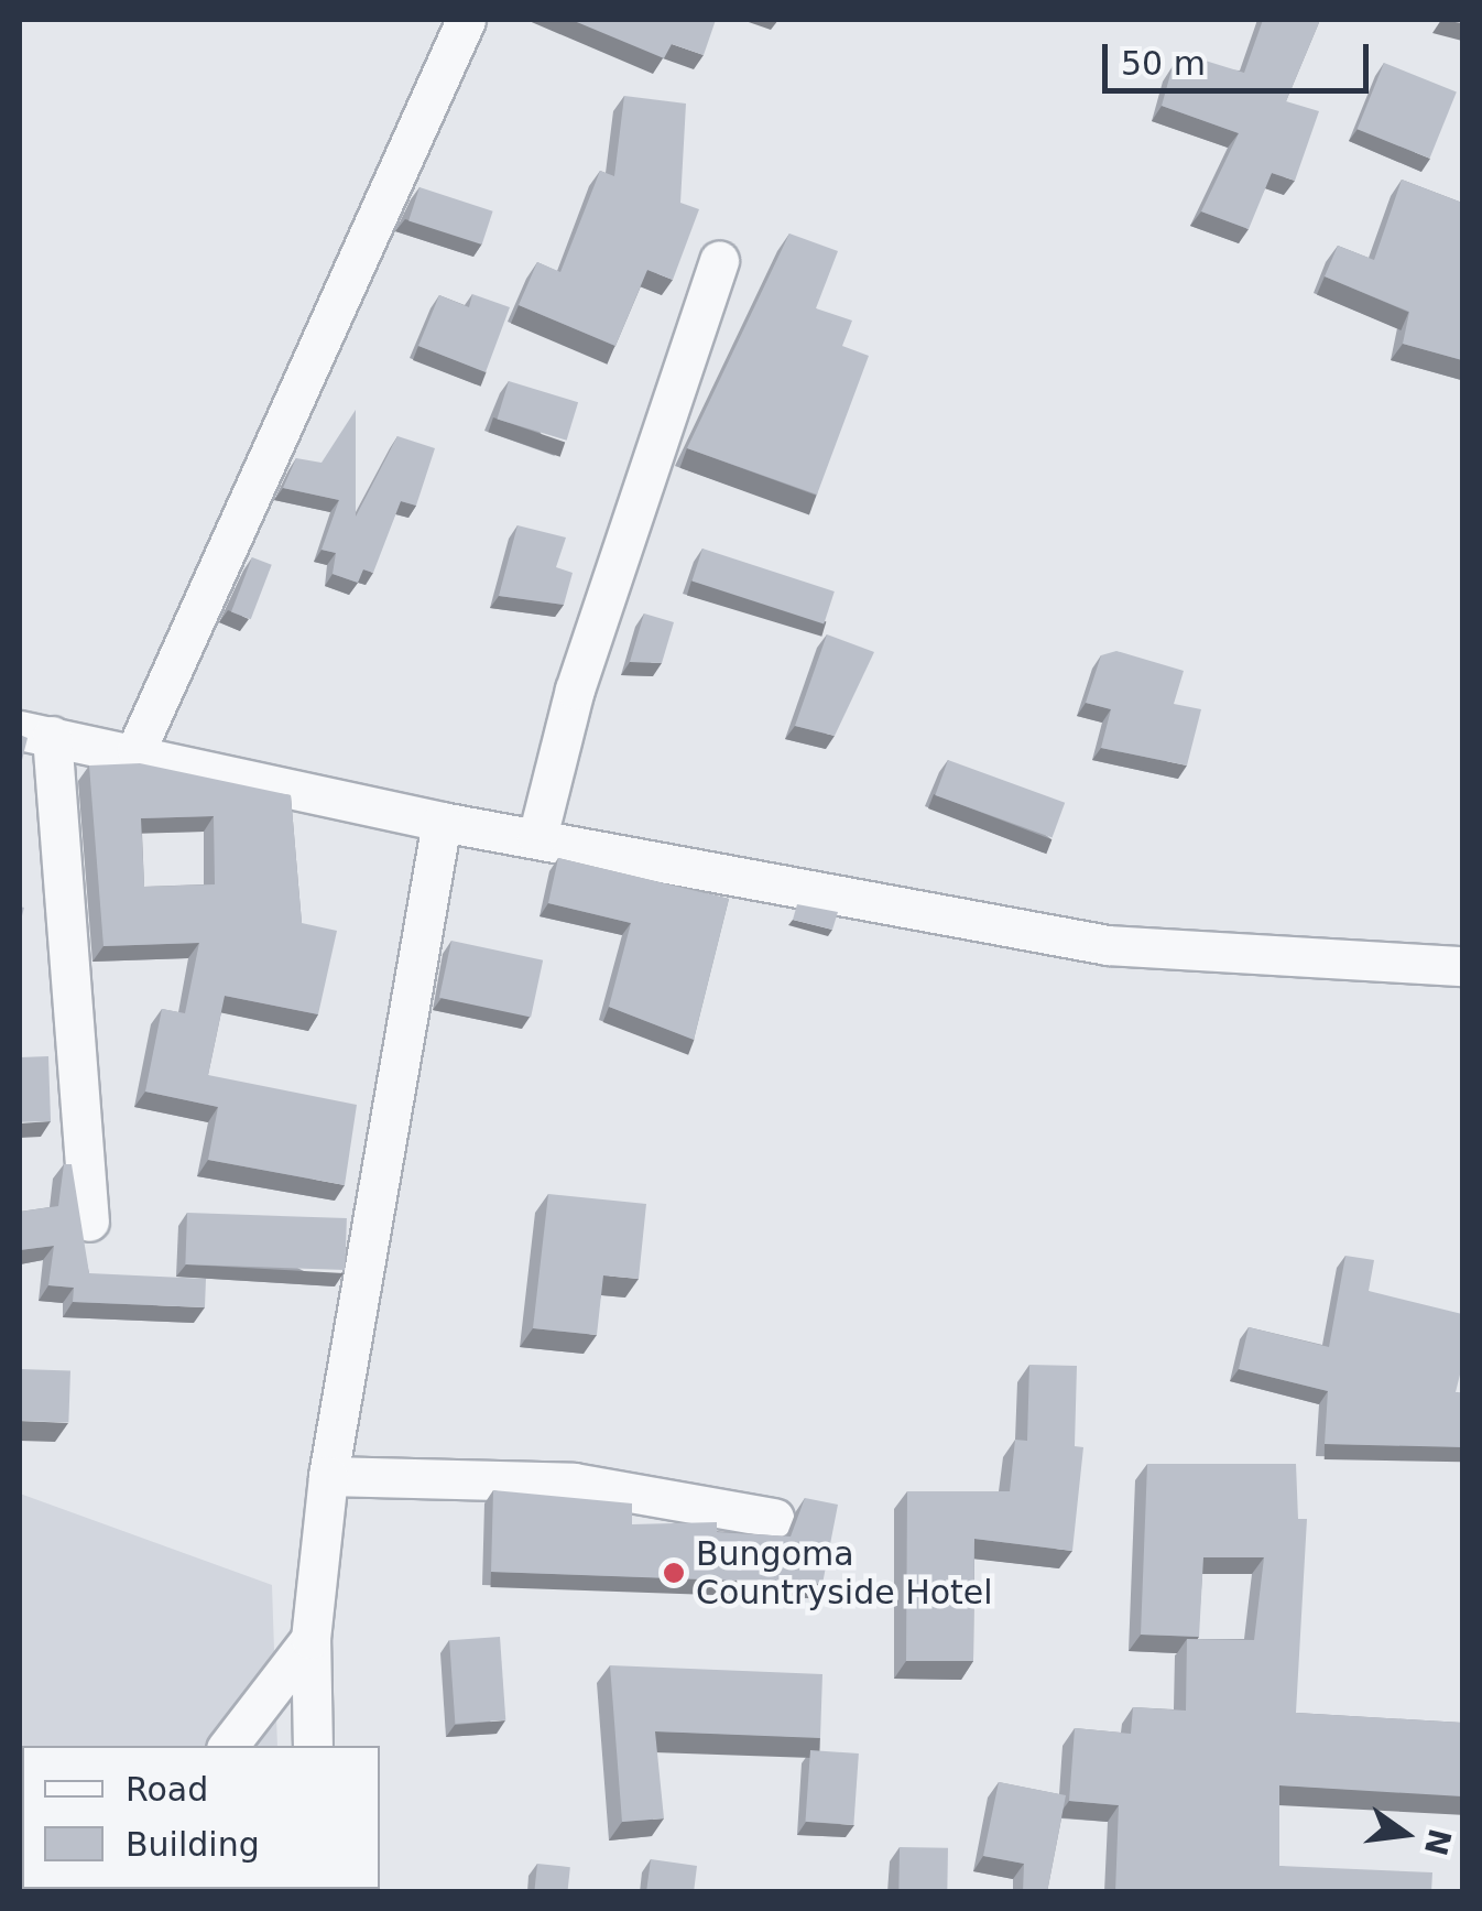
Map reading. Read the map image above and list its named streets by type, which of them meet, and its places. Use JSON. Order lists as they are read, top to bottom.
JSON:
{
  "places": ["Bungoma Countryside Hotel"],
  "legend": ["Road", "Building"],
  "scale_bar": "50 m",
  "north": "right"
}
